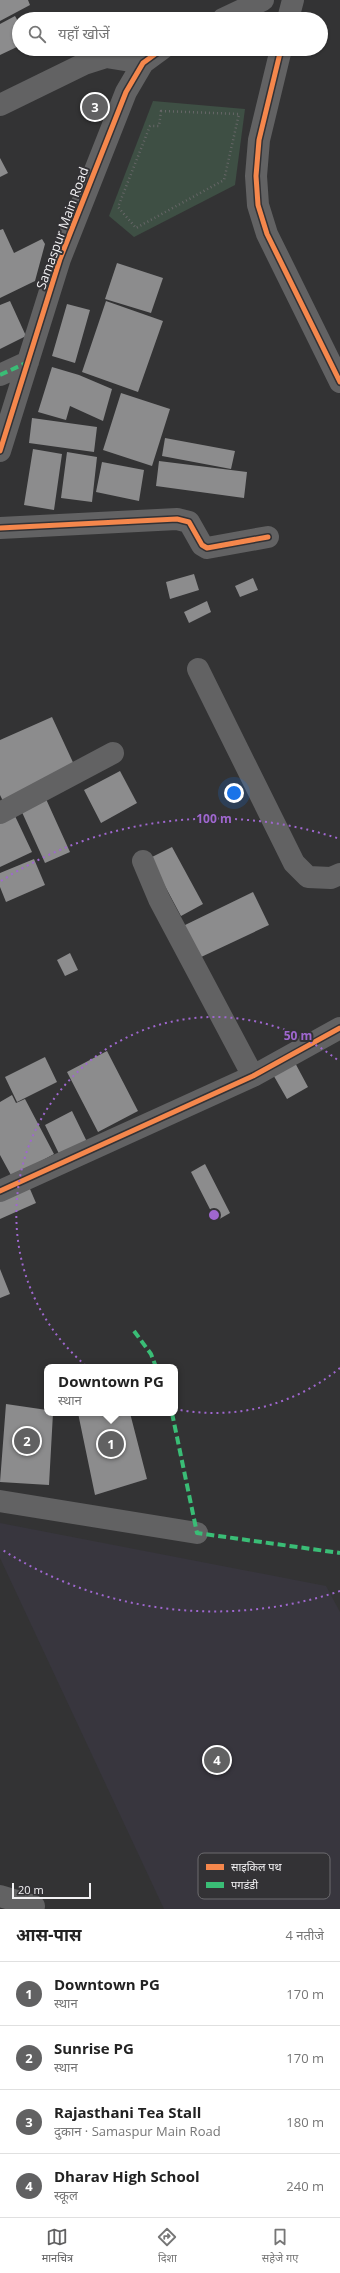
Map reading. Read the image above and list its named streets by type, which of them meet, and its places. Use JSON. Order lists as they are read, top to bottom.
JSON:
{
  "streets": {
    "street": ["Samaspur Main Road"]
  },
  "legend": ["साइकिल पथ", "पगडंडी"],
  "scale_bar": "20 m",
  "page": {
    "search": "यहाँ खोजें",
    "pins": [
      "3",
      "2",
      "1",
      "4"
    ],
    "popup": ["Downtown PG", "स्थान"],
    "scale": "20 m",
    "heading": ["आस-पास", "4 नतीजे"],
    "list": [
      {
        "mark": "1",
        "name": "Downtown PG",
        "note": "स्थान",
        "value": "170 m"
      },
      {
        "mark": "2",
        "name": "Sunrise PG",
        "note": "स्थान",
        "value": "170 m"
      },
      {
        "mark": "3",
        "name": "Rajasthani Tea Stall",
        "note": "दुकान · Samaspur Main Road",
        "value": "180 m"
      },
      {
        "mark": "4",
        "name": "Dharav High School",
        "note": "स्कूल",
        "value": "240 m"
      }
    ],
    "nav": ["मानचित्र", "दिशा", "सहेजे गए"]
  },
  "rings": ["100 m", "50 m"]
}
